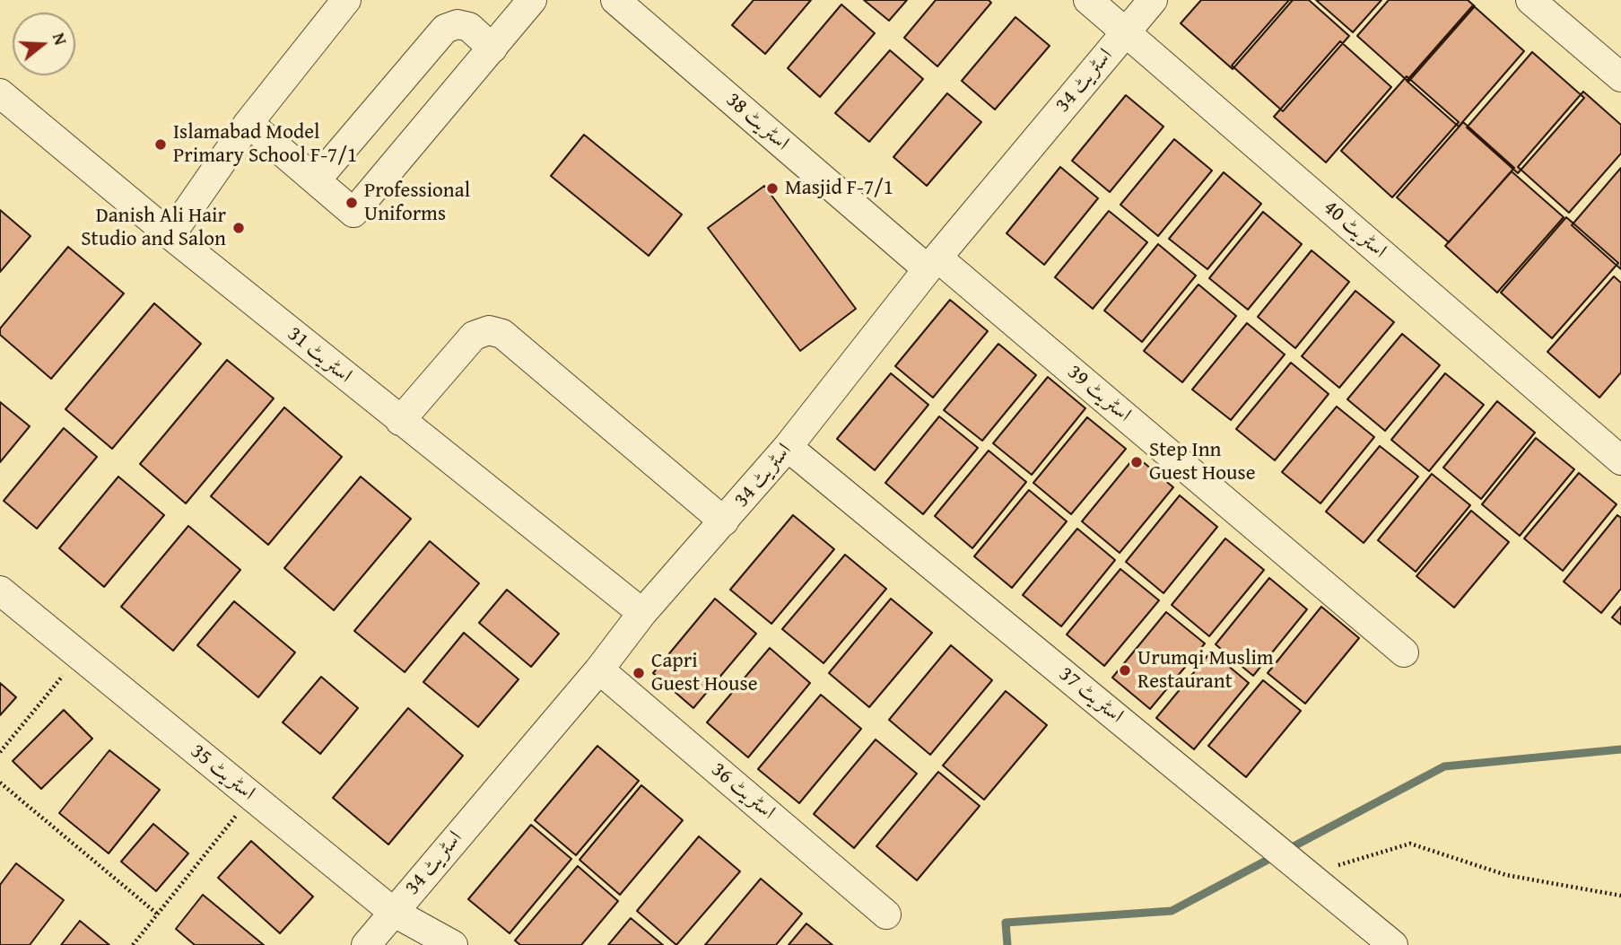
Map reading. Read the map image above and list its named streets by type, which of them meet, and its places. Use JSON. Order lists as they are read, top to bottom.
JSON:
{
  "streets": {
    "street": [
      "اسٹریٹ 34",
      "اسٹریٹ 38",
      "اسٹریٹ 40",
      "اسٹریٹ 31",
      "اسٹریٹ 39",
      "اسٹریٹ 37",
      "اسٹریٹ 35",
      "اسٹریٹ 36"
    ]
  },
  "crossings": [
    ["اسٹریٹ 34", "اسٹریٹ 38"],
    ["اسٹریٹ 34", "اسٹریٹ 40"],
    ["اسٹریٹ 34", "اسٹریٹ 31"],
    ["اسٹریٹ 34", "اسٹریٹ 39"],
    ["اسٹریٹ 34", "اسٹریٹ 37"],
    ["اسٹریٹ 34", "اسٹریٹ 35"],
    ["اسٹریٹ 34", "اسٹریٹ 36"],
    ["اسٹریٹ 38", "اسٹریٹ 39"]
  ],
  "places": [
    "Islamabad Model Primary School F-7/1",
    "Masjid F-7/1",
    "Professional Uniforms",
    "Danish Ali Hair Studio and Salon",
    "Step Inn Guest House",
    "Urumqi Muslim Restaurant",
    "Capri Guest House"
  ],
  "north": "right"
}
